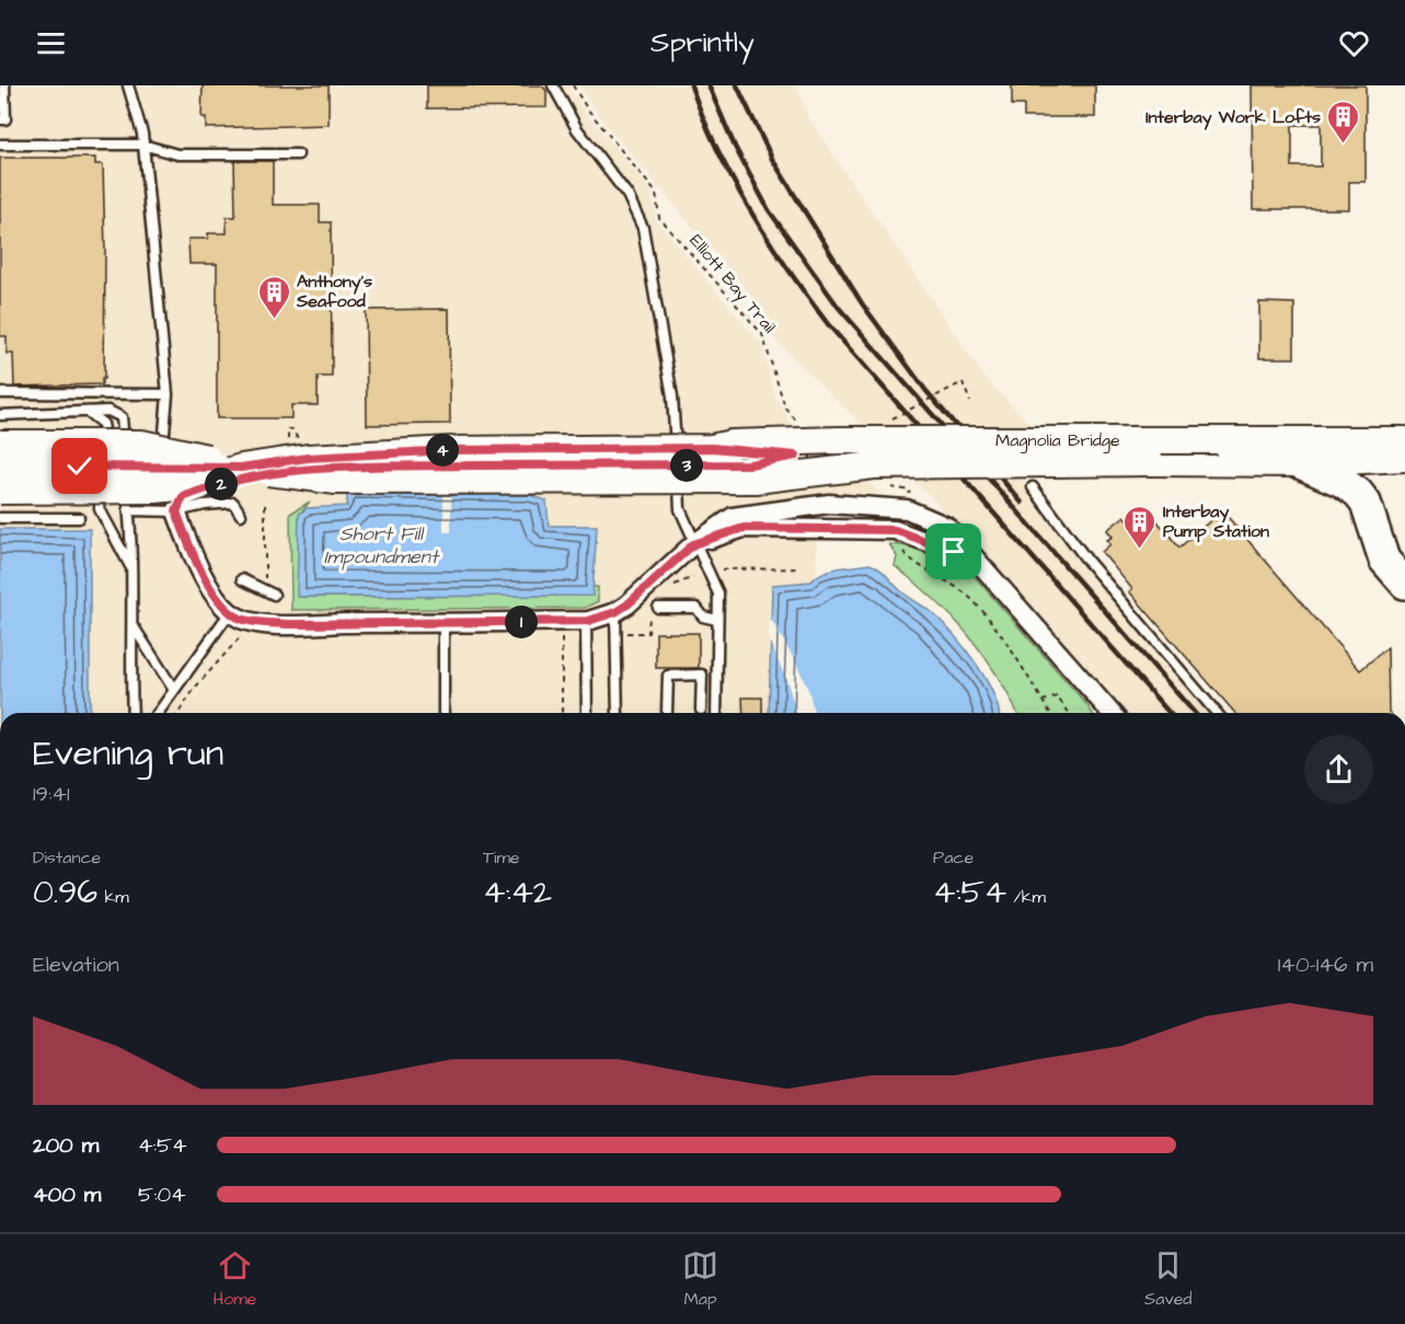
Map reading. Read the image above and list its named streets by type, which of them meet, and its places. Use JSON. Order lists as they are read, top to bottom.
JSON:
{
  "streets": {
    "main road": ["Magnolia Bridge"],
    "path": ["Elliott Bay Trail"]
  },
  "water": ["Short Fill Impoundment"],
  "places": {
    "building": ["Interbay Work Lofts", "Anthony's Seafood", "Interbay Pump Station"]
  },
  "page": {
    "header": "Sprintly",
    "pins": [
      "4",
      "3",
      "2",
      "1"
    ],
    "heading": ["Evening run", "19:41"],
    "stats": [
      ["Distance", "0.96 km"],
      ["Time", "4:42"],
      ["Pace", "4:54 /km"]
    ],
    "chart": ["Elevation", "140–146 m"],
    "list": [
      {
        "name": "200 m",
        "note": "4:54"
      },
      {
        "name": "400 m",
        "note": "5:04"
      }
    ],
    "tabs": ["Home", "Map", "Saved"]
  }
}
